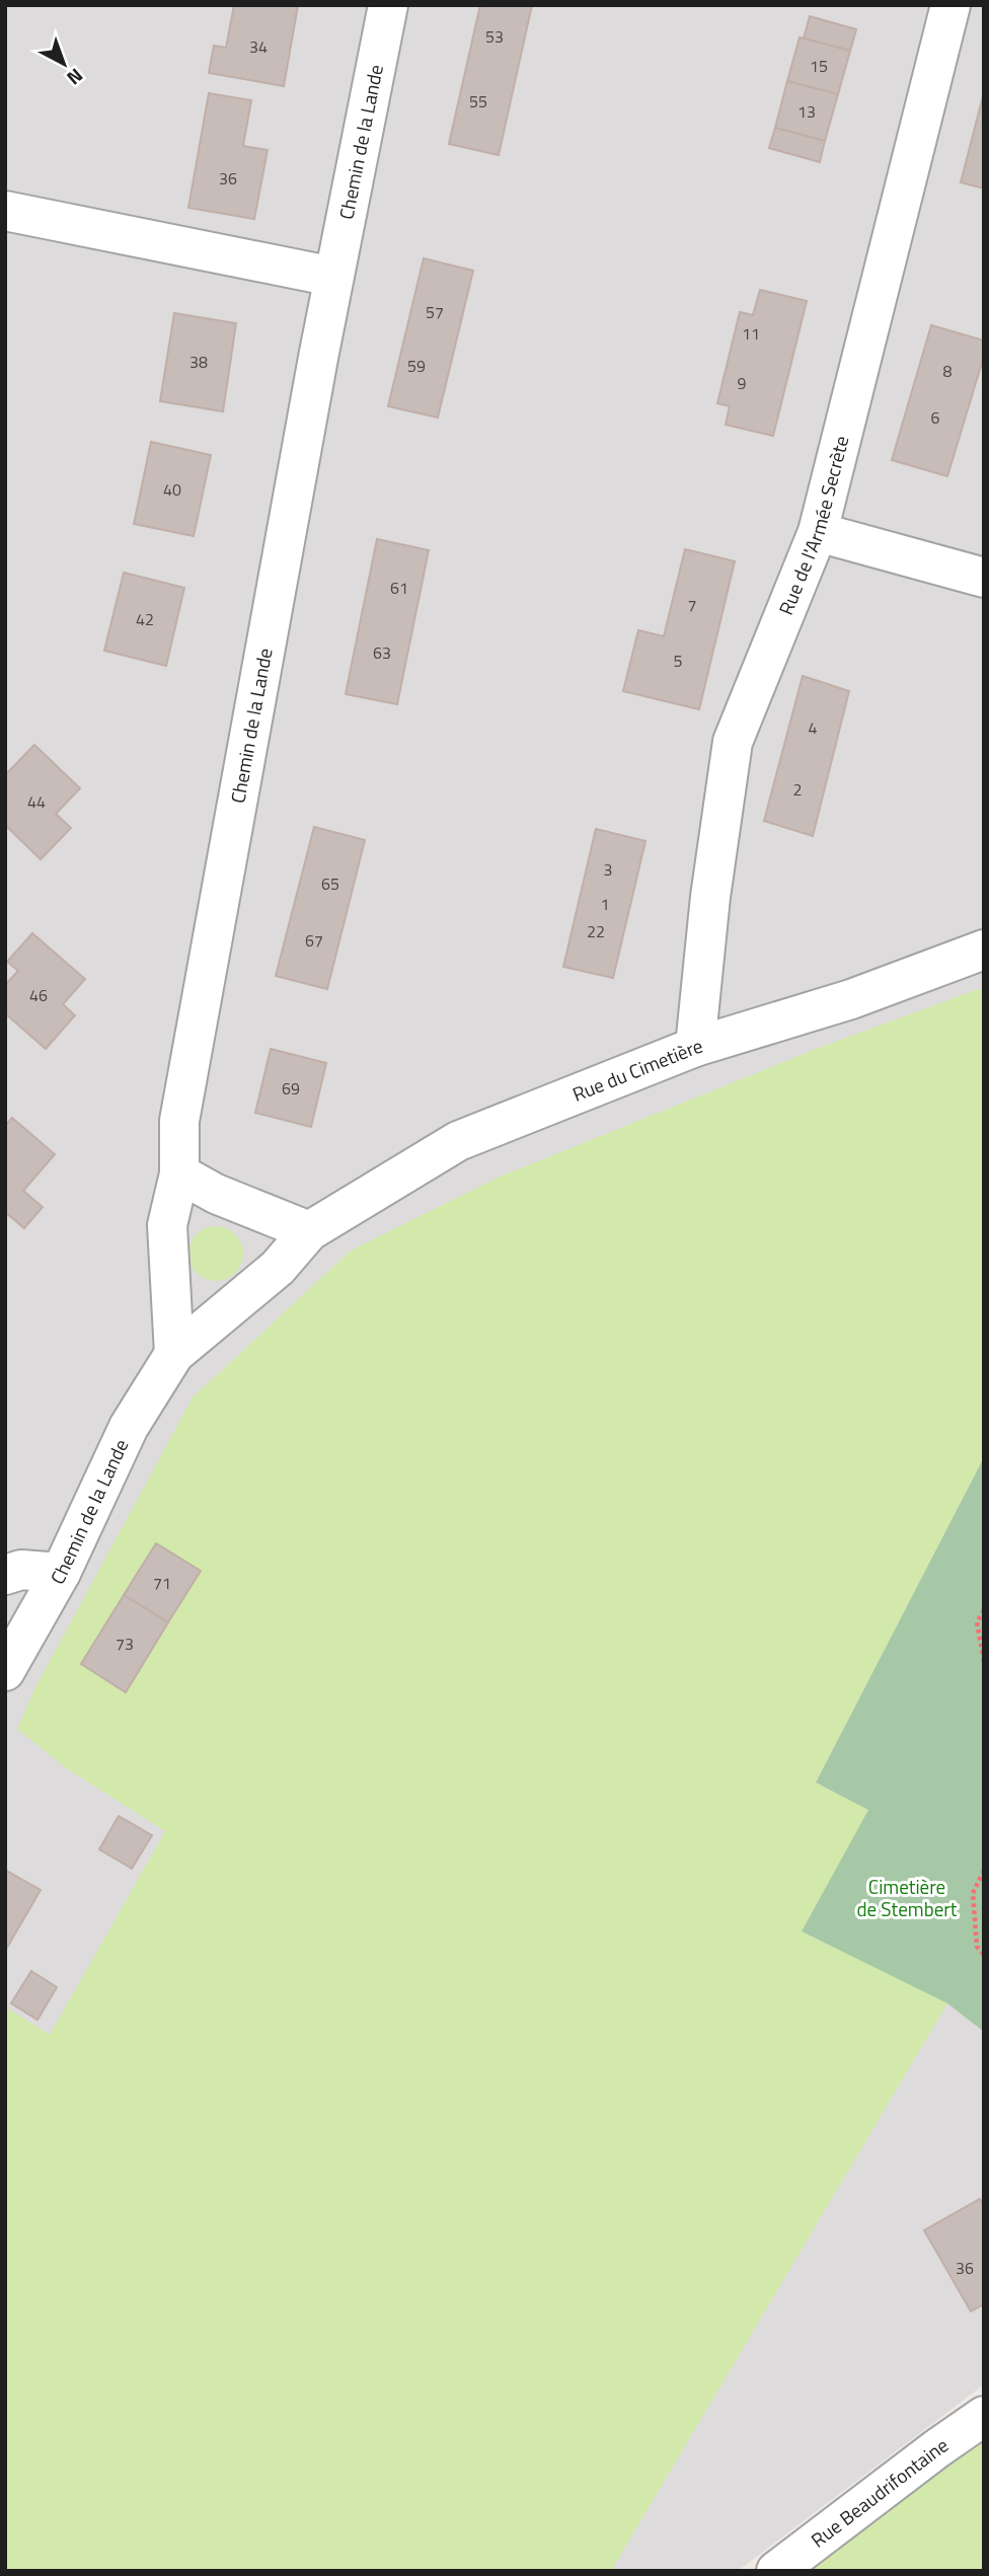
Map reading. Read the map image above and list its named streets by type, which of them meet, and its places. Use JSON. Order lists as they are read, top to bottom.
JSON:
{
  "streets": {
    "street": [
      "Chemin de la Lande",
      "Rue de l'Armée Secrète",
      "Rue du Cimetière",
      "Rue Beaudrifontaine"
    ]
  },
  "crossings": [
    ["Chemin de la Lande", "Rue du Cimetière"],
    ["Rue de l'Armée Secrète", "Rue du Cimetière"]
  ],
  "parks": ["Cimetière de Stembert"],
  "house_numbers": [
    "53",
    "34",
    "15",
    "55",
    "13",
    "36",
    "57",
    "11",
    "38",
    "59",
    "8",
    "9",
    "6",
    "40",
    "61",
    "7",
    "42",
    "63",
    "5",
    "4",
    "2",
    "44",
    "3",
    "65",
    "1",
    "22",
    "67",
    "46",
    "69",
    "71",
    "73",
    "36"
  ],
  "north": "bottom right"
}
